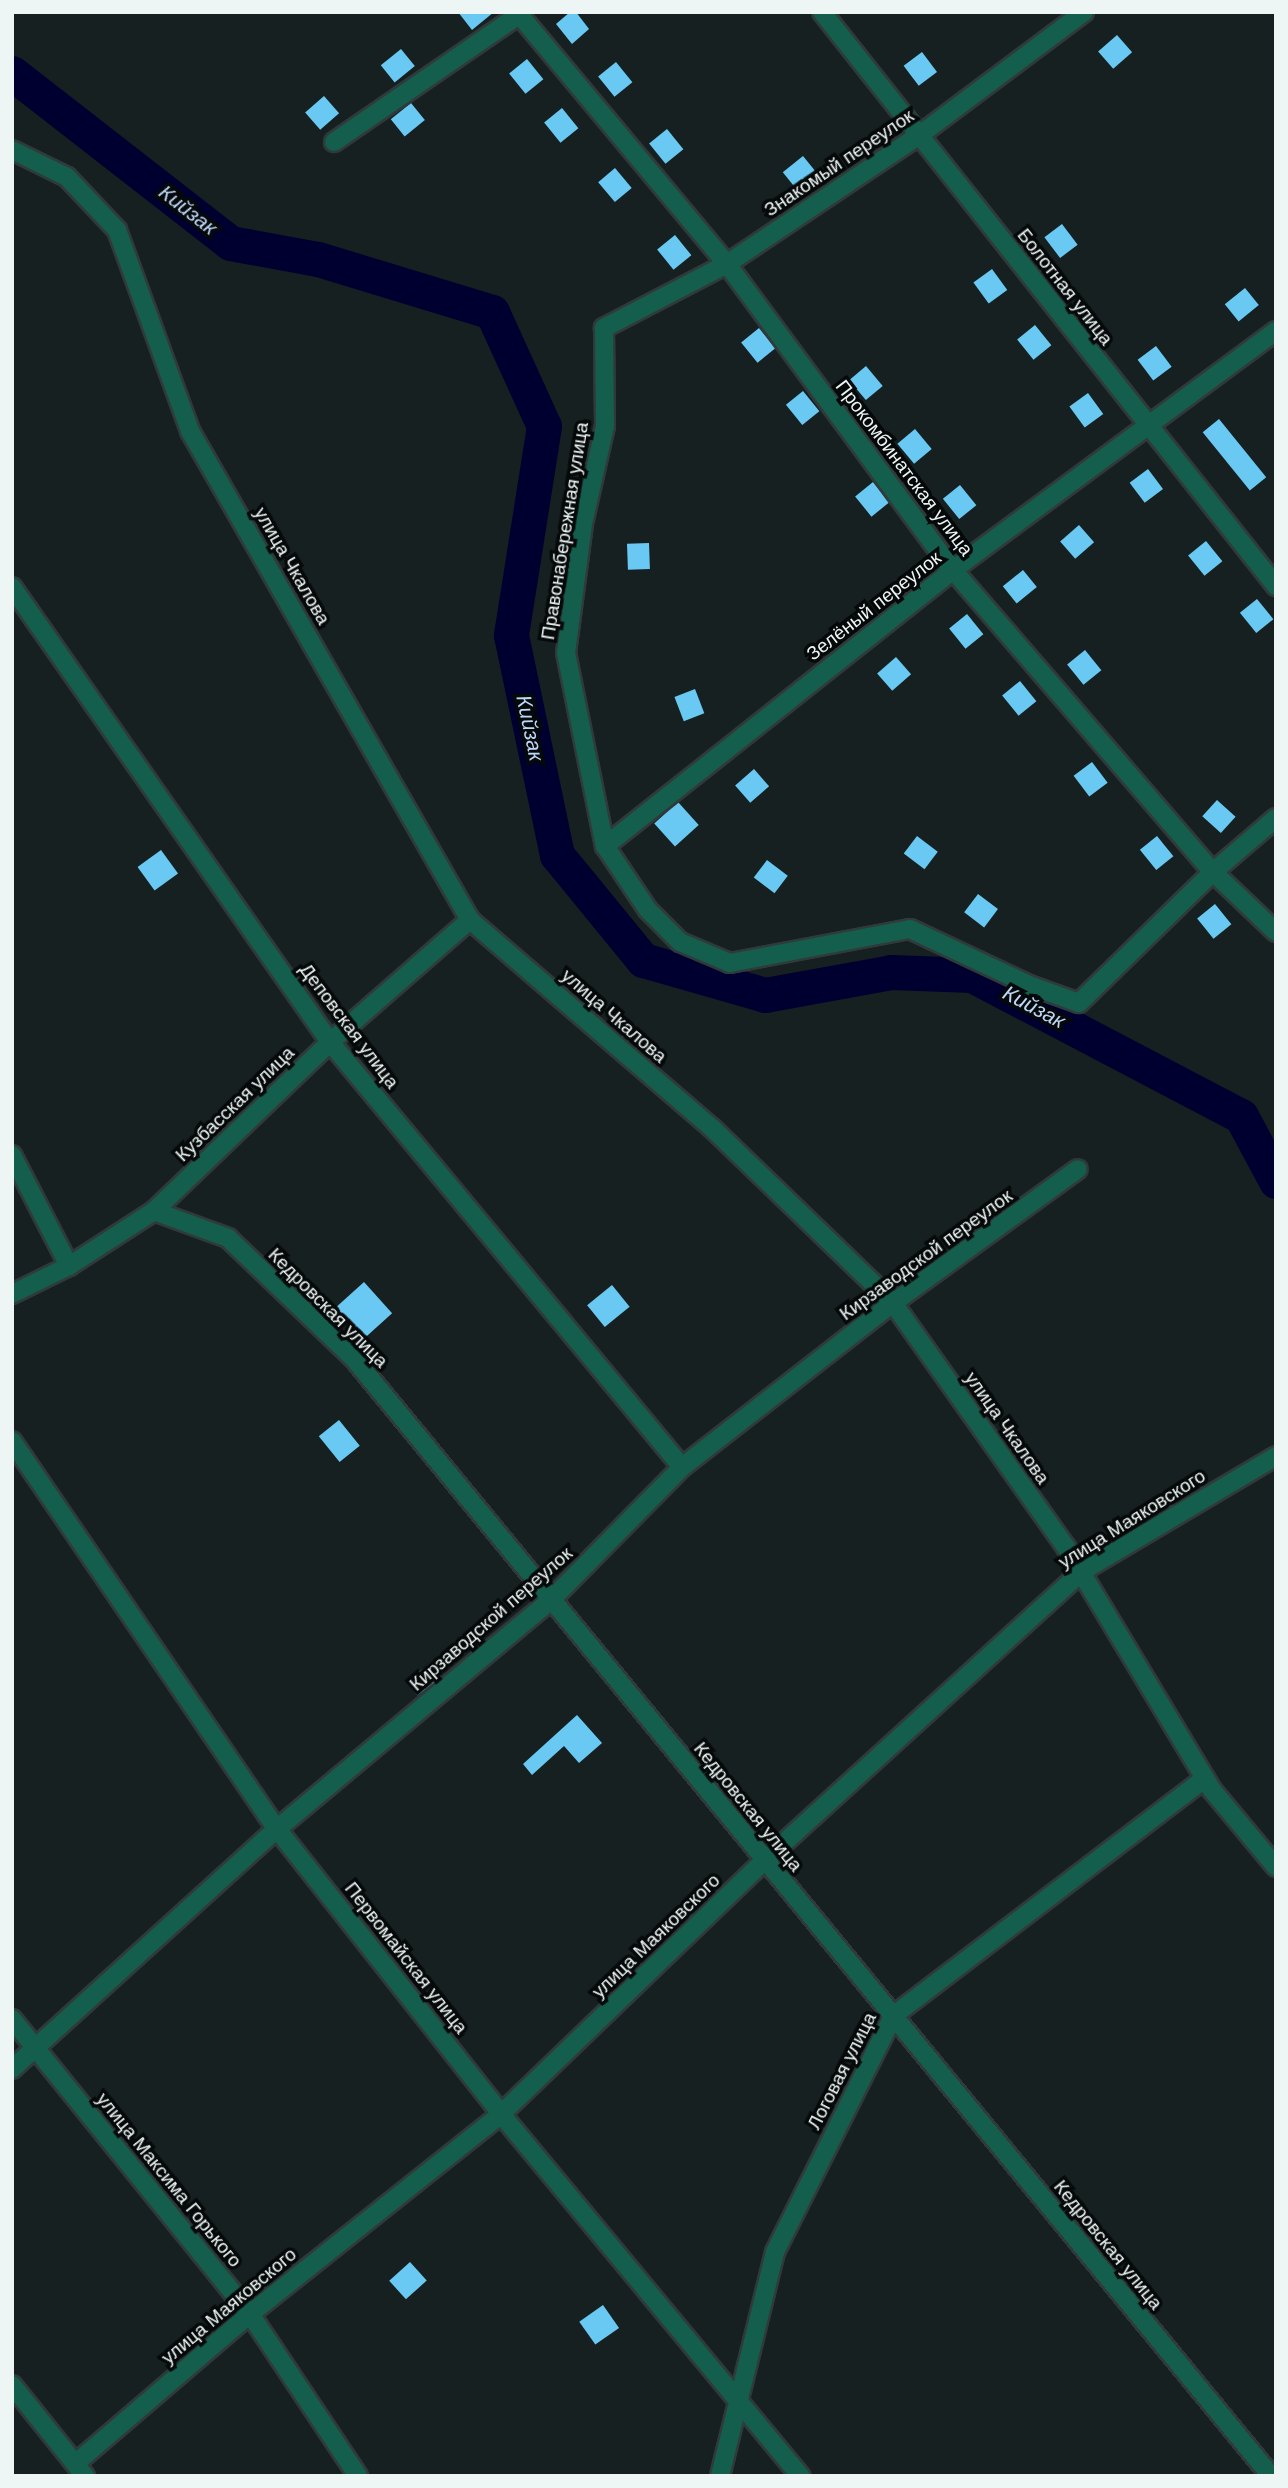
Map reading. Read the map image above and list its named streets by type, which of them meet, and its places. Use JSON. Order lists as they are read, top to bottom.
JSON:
{
  "streets": {
    "street": [
      "Знакомый переулок",
      "Болотная улица",
      "Прокомбинатская улица",
      "Правонабережная улица",
      "улица Чкалова",
      "Зелёный переулок",
      "Деповская улица",
      "Кузбасская улица",
      "Кирзаводской переулок",
      "Кедровская улица",
      "улица Маяковского",
      "Первомайская улица",
      "Логовая улица",
      "улица Максима Горького"
    ]
  },
  "crossings": [
    ["Знакомый переулок", "Болотная улица"],
    ["Знакомый переулок", "Прокомбинатская улица"],
    ["Знакомый переулок", "Правонабережная улица"],
    ["Болотная улица", "Зелёный переулок"],
    ["Прокомбинатская улица", "Правонабережная улица"],
    ["Прокомбинатская улица", "Зелёный переулок"],
    ["Правонабережная улица", "Зелёный переулок"],
    ["улица Чкалова", "Кузбасская улица"],
    ["улица Чкалова", "Кирзаводской переулок"],
    ["улица Чкалова", "улица Маяковского"],
    ["улица Чкалова", "Логовая улица"],
    ["Деповская улица", "Кузбасская улица"],
    ["Деповская улица", "Кирзаводской переулок"],
    ["Кузбасская улица", "Кедровская улица"],
    ["Кирзаводской переулок", "Кедровская улица"],
    ["Кирзаводской переулок", "Первомайская улица"],
    ["Кирзаводской переулок", "улица Максима Горького"],
    ["Кедровская улица", "улица Маяковского"],
    ["Кедровская улица", "Логовая улица"],
    ["улица Маяковского", "Первомайская улица"],
    ["улица Маяковского", "улица Максима Горького"],
    ["Первомайская улица", "Логовая улица"]
  ],
  "water": ["Кийзак"]
}
